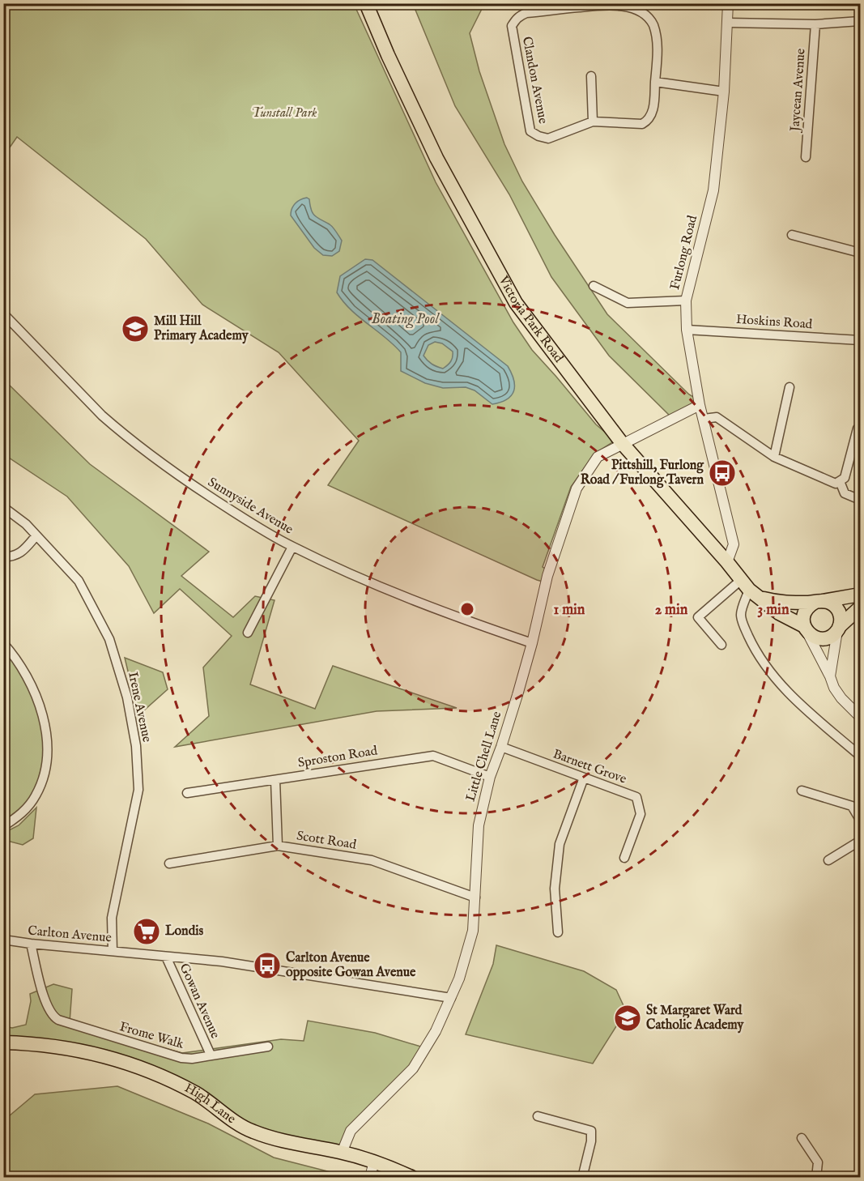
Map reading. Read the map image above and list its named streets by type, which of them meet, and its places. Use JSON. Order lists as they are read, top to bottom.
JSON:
{
  "streets": {
    "main road": ["Victoria Park Road", "High Lane"],
    "street": [
      "Clandon Avenue",
      "Jaycean Avenue",
      "Furlong Road",
      "Hoskins Road",
      "Sunnyside Avenue",
      "Irene Avenue",
      "Little Chell Lane",
      "Sproston Road",
      "Barnett Grove",
      "Scott Road",
      "Carlton Avenue",
      "Gowan Avenue",
      "Frome Walk"
    ]
  },
  "crossings": [
    ["Furlong Road", "Victoria Park Road"],
    ["Furlong Road", "Hoskins Road"],
    ["Furlong Road", "Little Chell Lane"],
    ["Victoria Park Road", "Little Chell Lane"],
    ["Sunnyside Avenue", "Little Chell Lane"],
    ["Irene Avenue", "Carlton Avenue"],
    ["Little Chell Lane", "Sproston Road"],
    ["Little Chell Lane", "Barnett Grove"],
    ["Little Chell Lane", "Scott Road"],
    ["Little Chell Lane", "Carlton Avenue"],
    ["Little Chell Lane", "High Lane"],
    ["Carlton Avenue", "Gowan Avenue"],
    ["Carlton Avenue", "Frome Walk"],
    ["Gowan Avenue", "Frome Walk"]
  ],
  "water": ["Boating Pool"],
  "parks": ["Tunstall Park"],
  "places": {
    "school or university": ["Mill Hill Primary Academy", "St Margaret Ward Catholic Academy"],
    "bus stop": ["Pittshill, Furlong Road / Furlong Tavern", "Carlton Avenue opposite Gowan Avenue"],
    "supermarket": ["Londis"]
  },
  "rings": ["1 min", "2 min", "3 min"]
}
